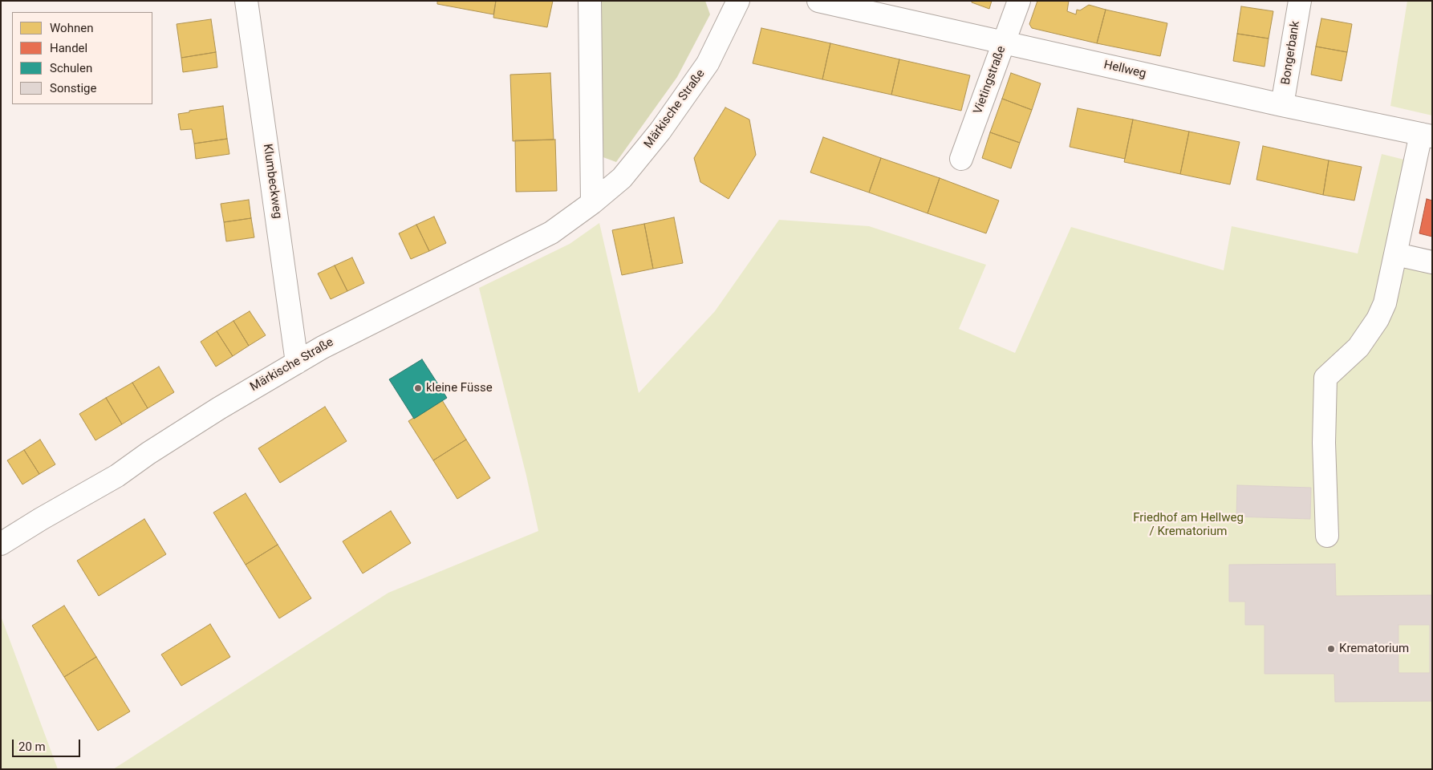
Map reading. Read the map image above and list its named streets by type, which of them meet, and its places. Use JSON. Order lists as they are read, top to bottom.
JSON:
{
  "streets": {
    "street": [
      "Bongerbank",
      "Hellweg",
      "Vietingstraße",
      "Märkische Straße",
      "Klumbeckweg"
    ]
  },
  "crossings": [
    ["Bongerbank", "Hellweg"],
    ["Hellweg", "Vietingstraße"],
    ["Märkische Straße", "Klumbeckweg"]
  ],
  "parks": ["Friedhof am Hellweg / Krematorium"],
  "places": ["kleine Füsse", "Krematorium"],
  "legend": [
    "Wohnen",
    "Handel",
    "Schulen",
    "Sonstige"
  ],
  "scale_bar": "20 m"
}
